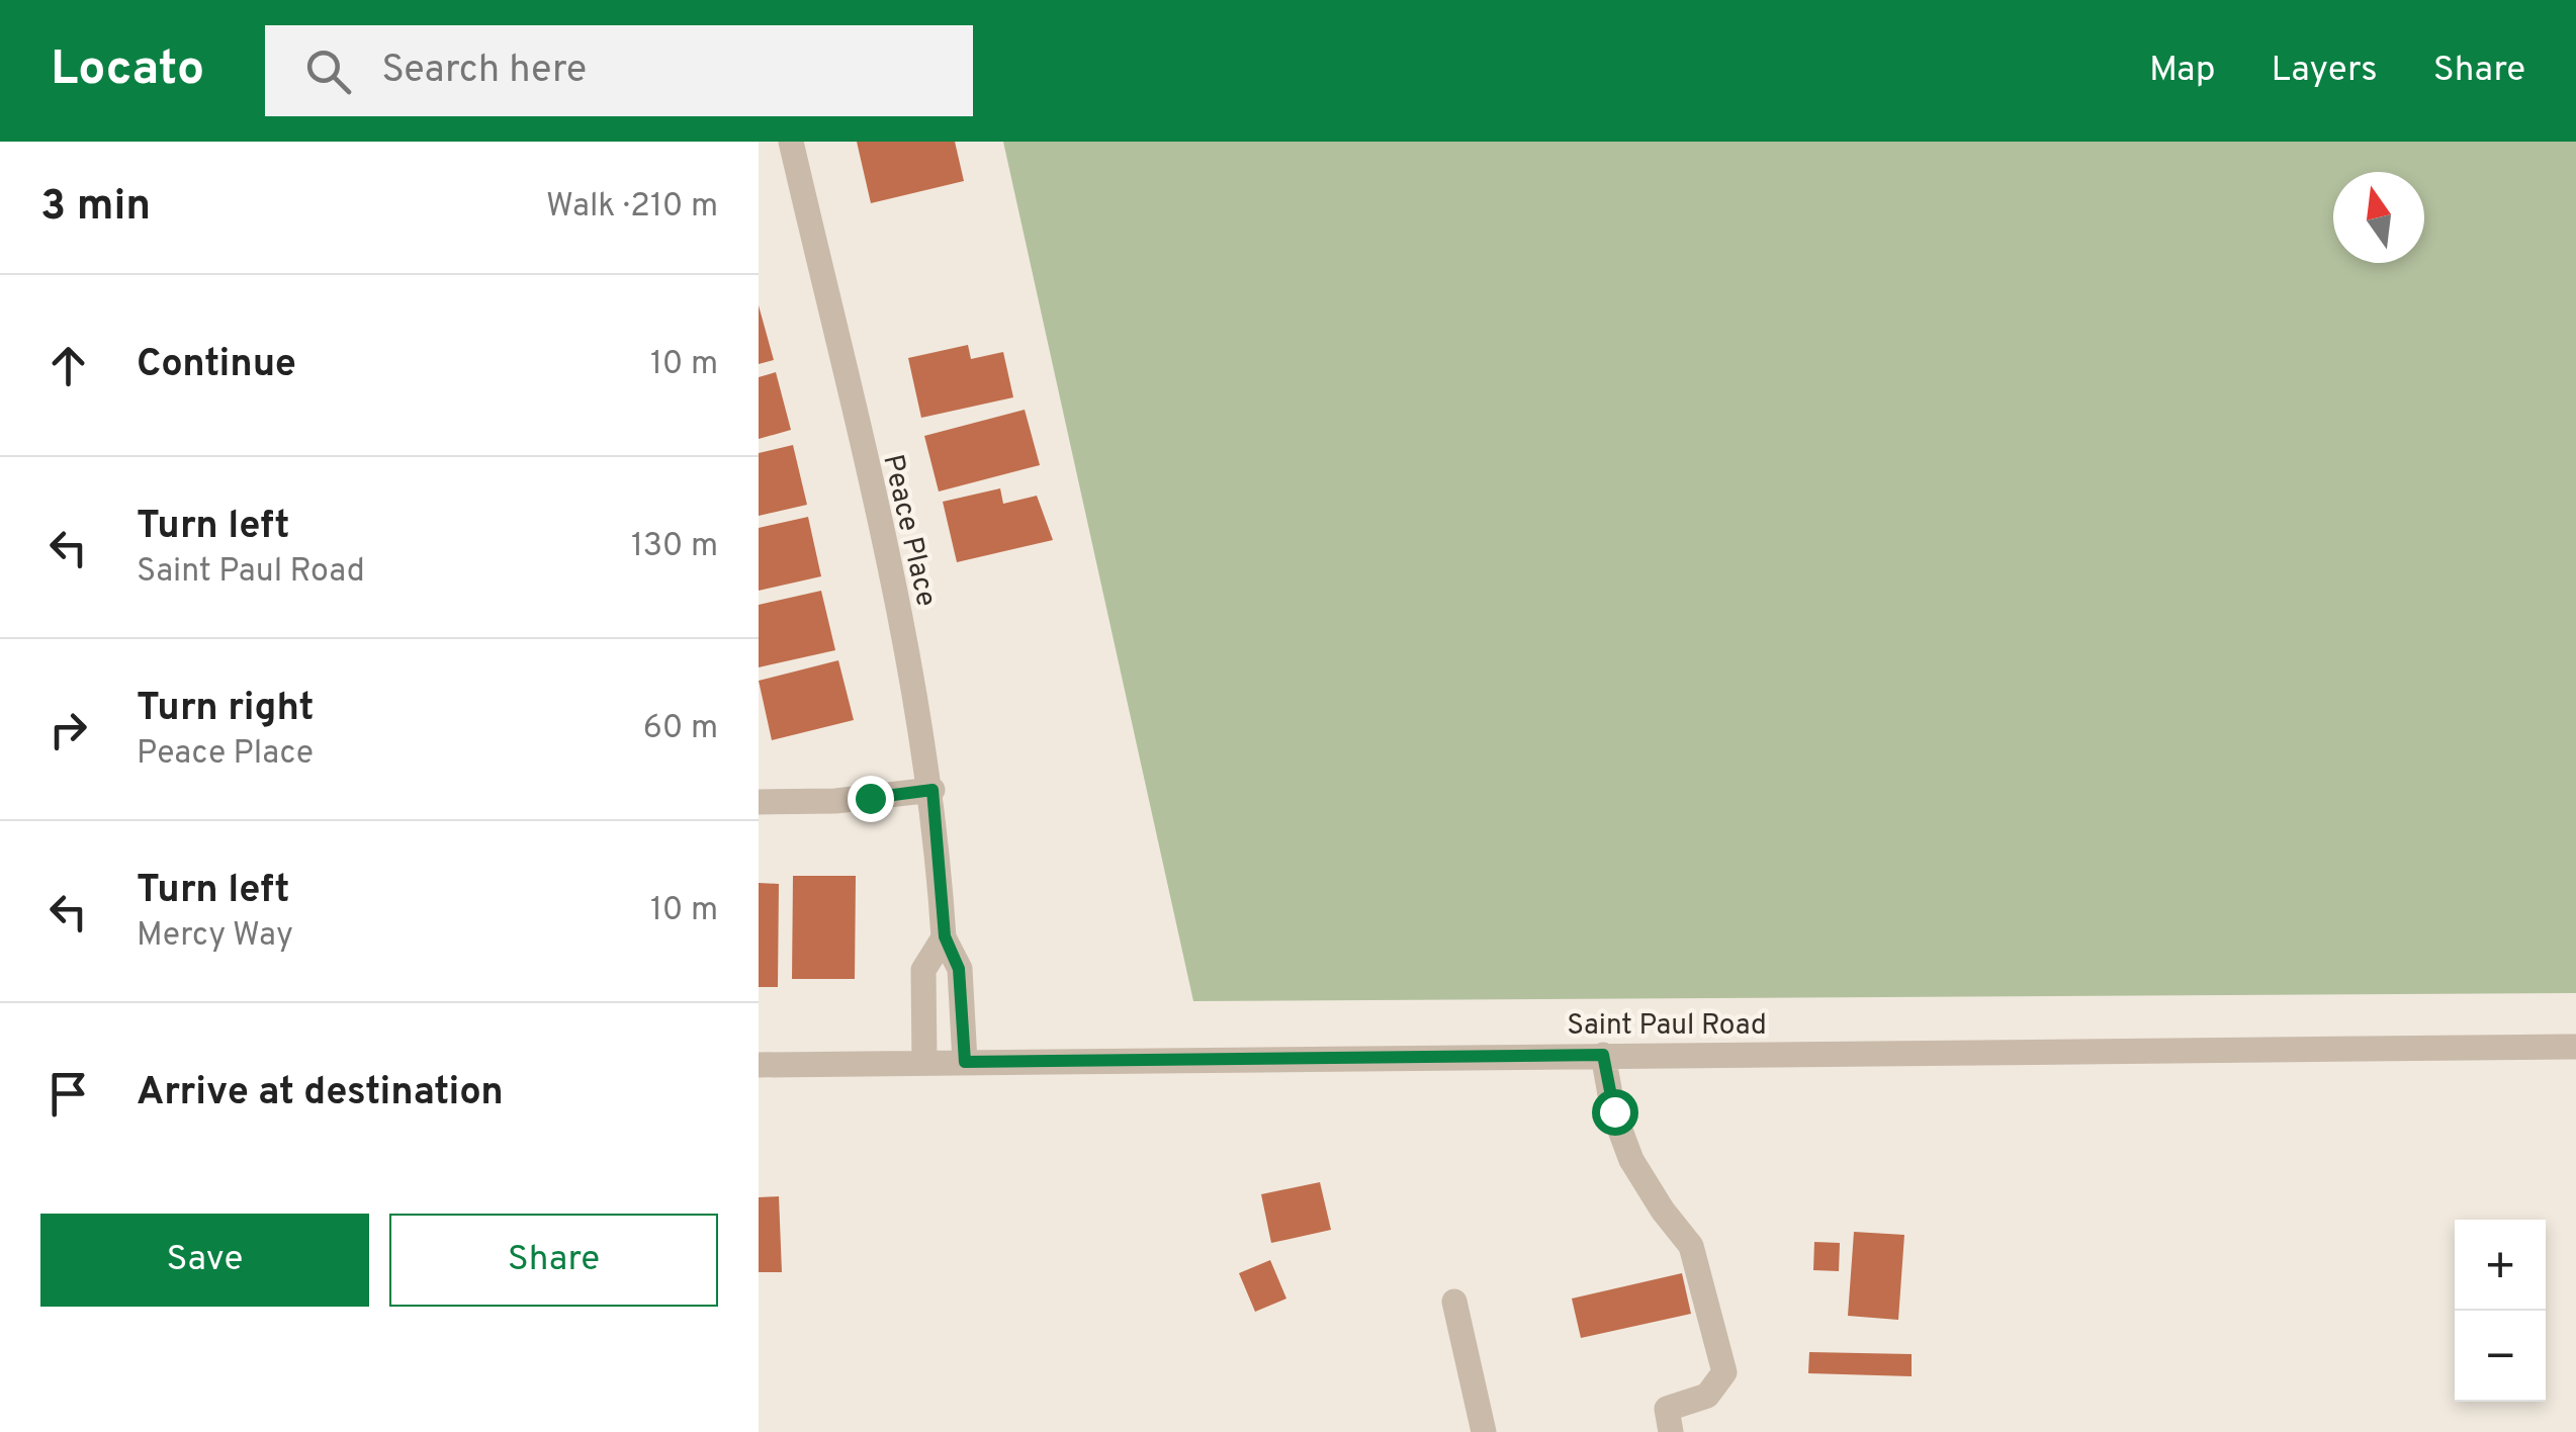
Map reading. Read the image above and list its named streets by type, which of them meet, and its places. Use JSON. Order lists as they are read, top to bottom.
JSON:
{
  "streets": {
    "street": ["Peace Place", "Saint Paul Road"]
  },
  "crossings": [
    ["Peace Place", "Saint Paul Road"]
  ],
  "north": "top",
  "page": {
    "header": "Locato",
    "search": "Search here",
    "nav": ["Map", "Layers", "Share"],
    "heading": ["3 min", "Walk · 210 m"],
    "list": [
      ["Continue", "10 m"],
      ["Turn left", "Saint Paul Road", "130 m"],
      ["Turn right", "Peace Place", "60 m"],
      ["Turn left", "Mercy Way", "10 m"],
      "Arrive at destination"
    ],
    "buttons": ["Save", "Share"],
    "map_buttons": ["+", "−"]
  }
}
